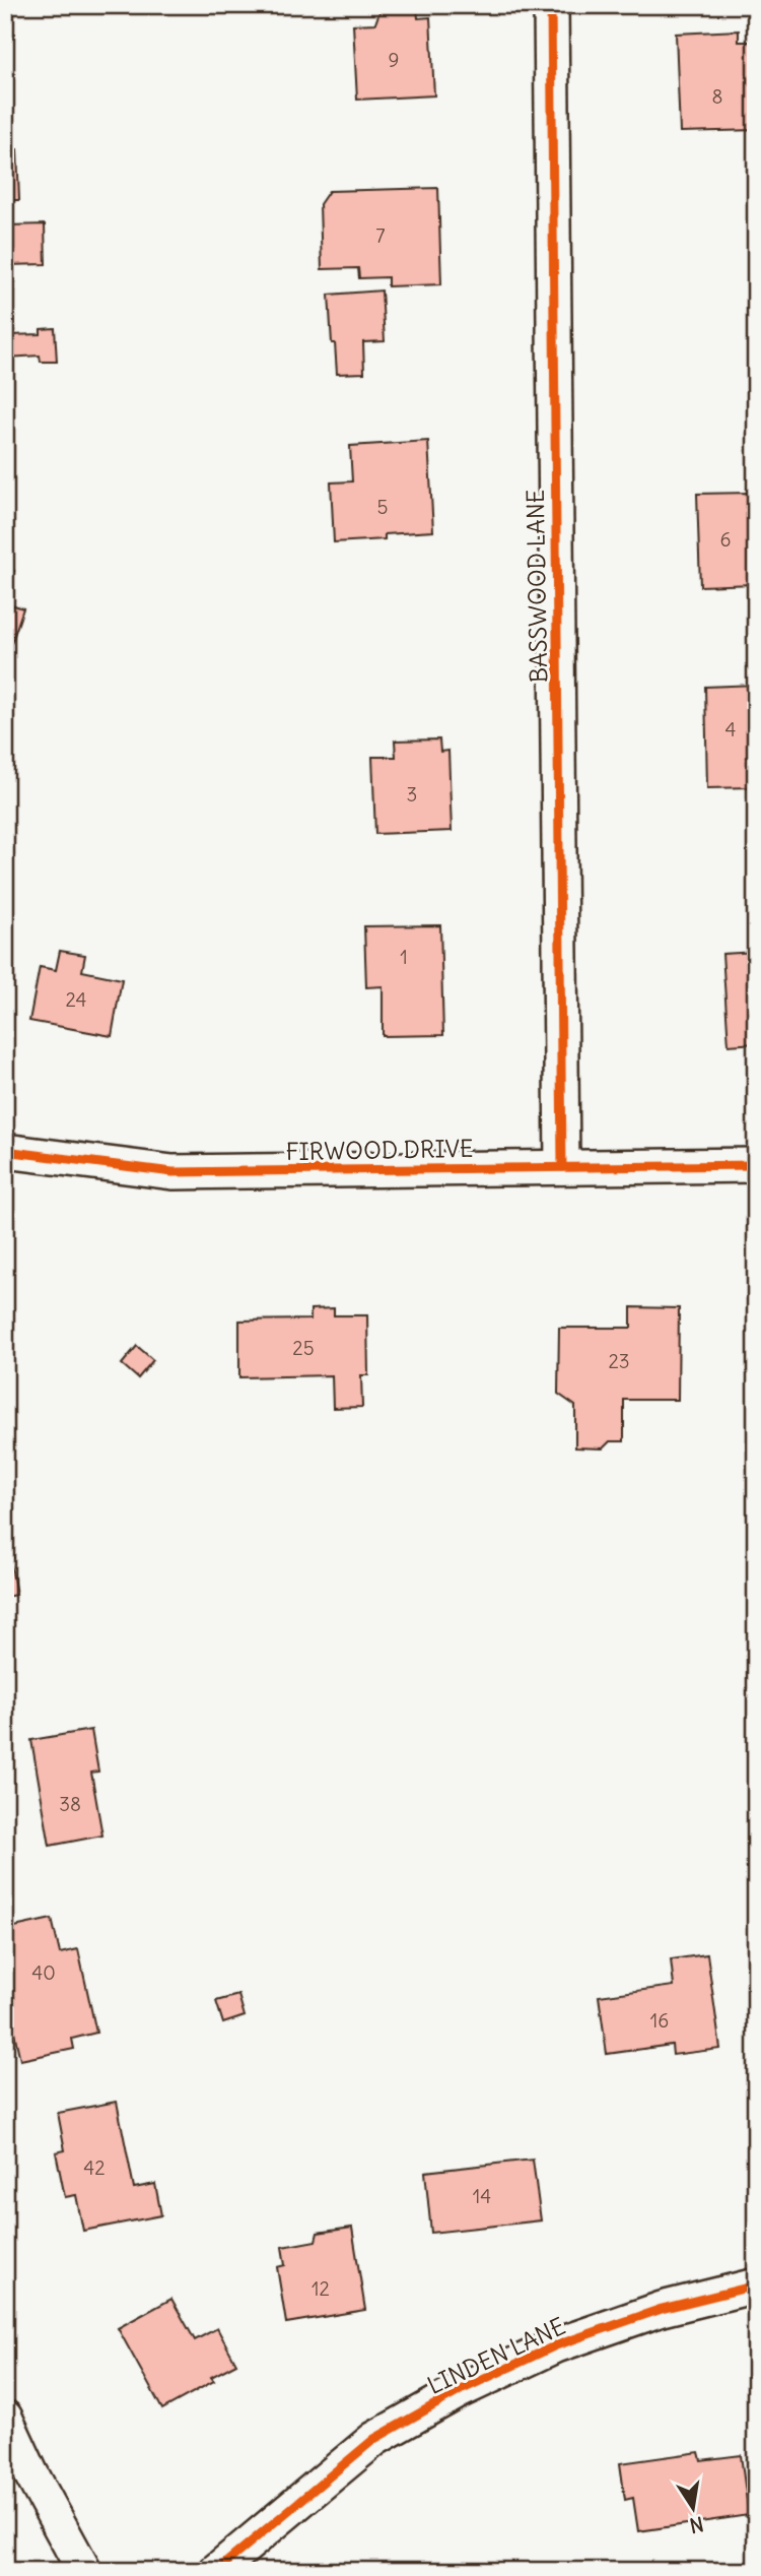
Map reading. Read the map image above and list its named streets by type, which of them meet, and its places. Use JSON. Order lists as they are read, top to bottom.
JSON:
{
  "streets": {
    "street": ["BASSWOOD LANE", "FIRWOOD DRIVE", "LINDEN LANE"]
  },
  "crossings": [
    ["BASSWOOD LANE", "FIRWOOD DRIVE"]
  ],
  "house_numbers": [
    "9",
    "8",
    "7",
    "5",
    "6",
    "4",
    "3",
    "1",
    "24",
    "25",
    "23",
    "38",
    "40",
    "16",
    "42",
    "14",
    "12"
  ],
  "north": "bottom"
}
